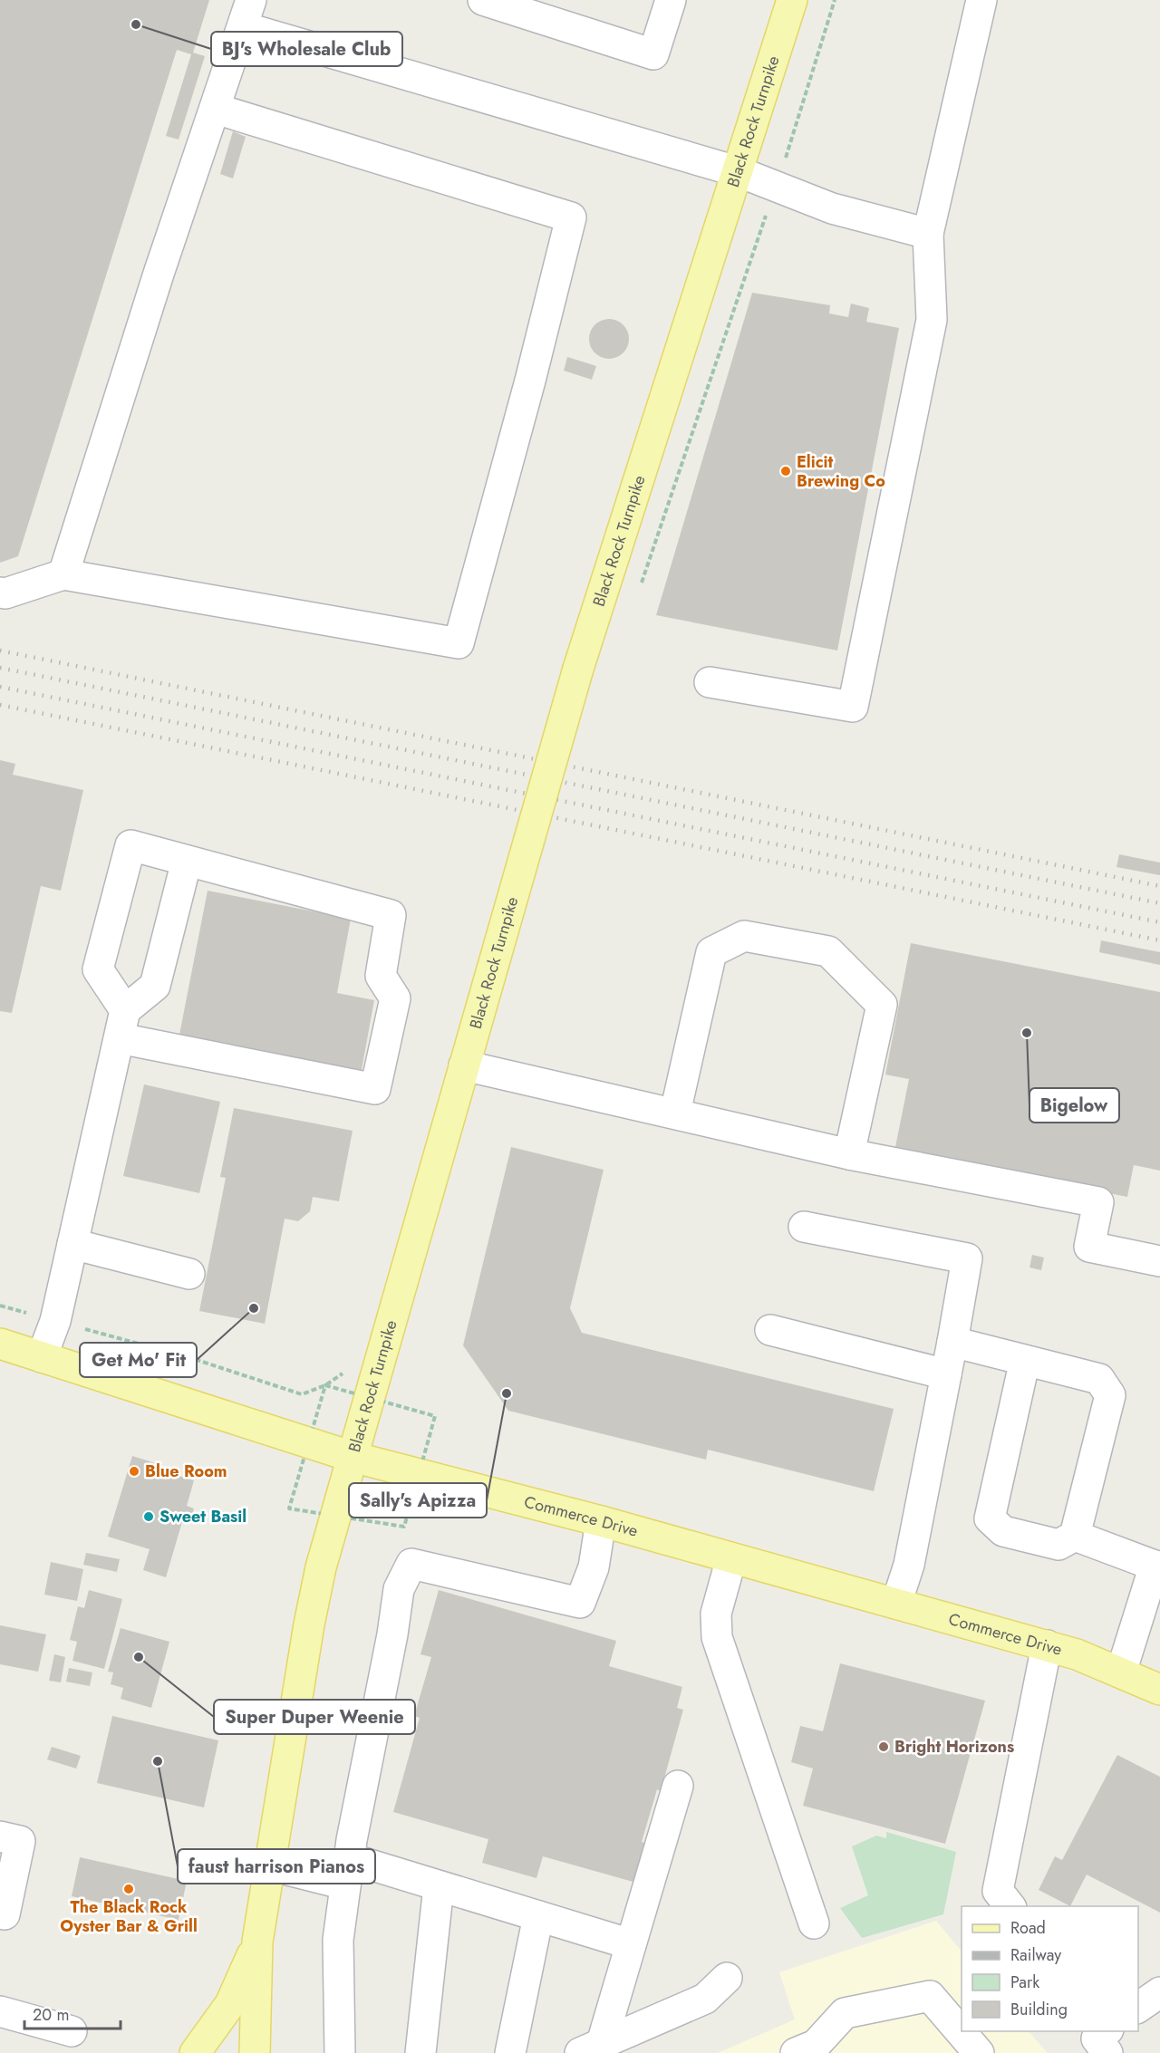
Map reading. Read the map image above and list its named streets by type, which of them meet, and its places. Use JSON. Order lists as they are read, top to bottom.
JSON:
{
  "streets": {
    "main road": ["Black Rock Turnpike", "Commerce Drive"]
  },
  "crossings": [
    ["Black Rock Turnpike", "Commerce Drive"]
  ],
  "places": [
    "BJ's Wholesale Club",
    "Elicit Brewing Co",
    "Bigelow",
    "Get Mo' Fit",
    "Sally's Apizza",
    "Blue Room",
    "Sweet Basil",
    "Super Duper Weenie",
    "Bright Horizons",
    "faust harrison Pianos",
    "The Black Rock Oyster Bar & Grill"
  ],
  "legend": [
    "Road",
    "Railway",
    "Park",
    "Building"
  ],
  "scale_bar": "20 m"
}
